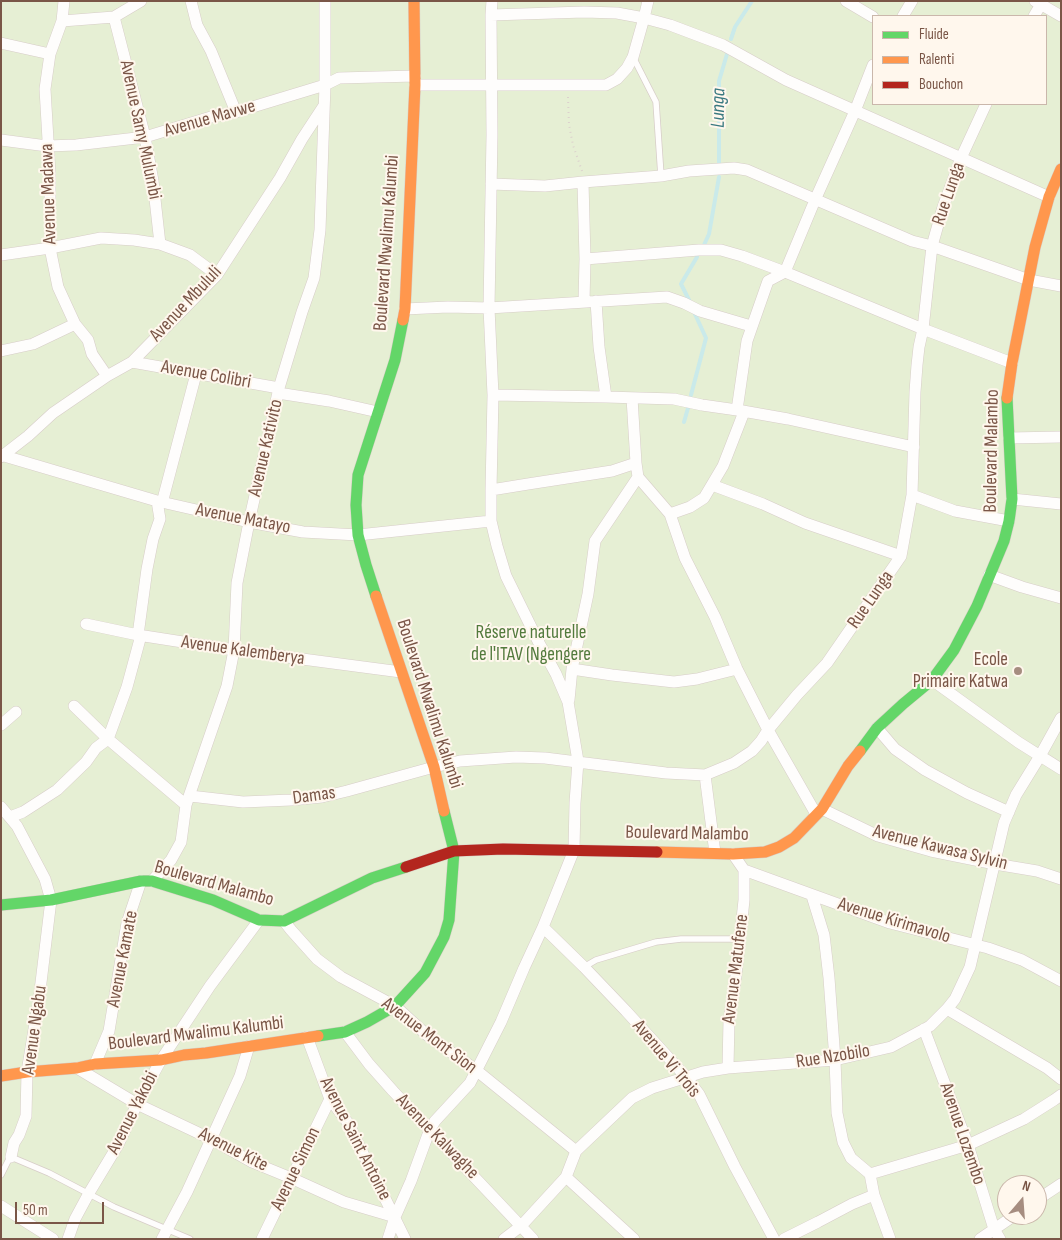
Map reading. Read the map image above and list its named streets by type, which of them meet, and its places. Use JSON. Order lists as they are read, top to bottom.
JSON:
{
  "streets": {
    "street": [
      "Avenue Mavwe",
      "Avenue Samy Mulumbi",
      "Avenue Madawa",
      "Rue Lunga",
      "Boulevard Mwalimu Kalumbi",
      "Avenue Mbululi",
      "Avenue Colibri",
      "Avenue Kativito",
      "Boulevard Malambo",
      "Avenue Matayo",
      "Avenue Kalemberya",
      "Damas",
      "Avenue Kawasa Sylvin",
      "Avenue Kirimavolo",
      "Avenue Kamate",
      "Avenue Matufene",
      "Avenue Ngabu",
      "Avenue Mont Sion",
      "Rue Nzobilo",
      "Avenue Vi Trois",
      "Avenue Yakobi",
      "Avenue Lozembo",
      "Avenue Kalwaghe",
      "Avenue Saint Antoine",
      "Avenue Kite",
      "Avenue Simon"
    ]
  },
  "crossings": [
    ["Avenue Mavwe", "Avenue Samy Mulumbi"],
    ["Avenue Mavwe", "Avenue Madawa"],
    ["Avenue Mavwe", "Boulevard Mwalimu Kalumbi"],
    ["Avenue Mavwe", "Avenue Kativito"],
    ["Avenue Madawa", "Avenue Mbululi"],
    ["Rue Lunga", "Boulevard Mwalimu Kalumbi"],
    ["Rue Lunga", "Damas"],
    ["Boulevard Mwalimu Kalumbi", "Avenue Colibri"],
    ["Boulevard Mwalimu Kalumbi", "Boulevard Malambo"],
    ["Boulevard Mwalimu Kalumbi", "Avenue Matayo"],
    ["Boulevard Mwalimu Kalumbi", "Avenue Kalemberya"],
    ["Boulevard Mwalimu Kalumbi", "Damas"],
    ["Boulevard Mwalimu Kalumbi", "Avenue Kamate"],
    ["Boulevard Mwalimu Kalumbi", "Avenue Ngabu"],
    ["Boulevard Mwalimu Kalumbi", "Avenue Mont Sion"],
    ["Boulevard Mwalimu Kalumbi", "Avenue Yakobi"],
    ["Boulevard Mwalimu Kalumbi", "Avenue Kalwaghe"],
    ["Boulevard Mwalimu Kalumbi", "Avenue Saint Antoine"],
    ["Boulevard Mwalimu Kalumbi", "Avenue Kite"],
    ["Avenue Mbululi", "Avenue Colibri"],
    ["Avenue Mbululi", "Avenue Kativito"],
    ["Avenue Mbululi", "Avenue Matayo"],
    ["Avenue Colibri", "Avenue Kativito"],
    ["Avenue Kativito", "Boulevard Malambo"],
    ["Avenue Kativito", "Avenue Matayo"],
    ["Avenue Kativito", "Avenue Kalemberya"],
    ["Avenue Kativito", "Damas"],
    ["Avenue Kativito", "Avenue Kamate"],
    ["Boulevard Malambo", "Avenue Kawasa Sylvin"],
    ["Boulevard Malambo", "Avenue Kamate"],
    ["Boulevard Malambo", "Avenue Ngabu"],
    ["Boulevard Malambo", "Avenue Mont Sion"],
    ["Boulevard Malambo", "Avenue Yakobi"],
    ["Avenue Kawasa Sylvin", "Rue Nzobilo"],
    ["Avenue Kirimavolo", "Avenue Matufene"],
    ["Avenue Kirimavolo", "Rue Nzobilo"],
    ["Avenue Matufene", "Rue Nzobilo"],
    ["Avenue Mont Sion", "Rue Nzobilo"],
    ["Rue Nzobilo", "Avenue Vi Trois"],
    ["Rue Nzobilo", "Avenue Lozembo"],
    ["Rue Nzobilo", "Avenue Kalwaghe"],
    ["Avenue Yakobi", "Avenue Kite"],
    ["Avenue Saint Antoine", "Avenue Kite"],
    ["Avenue Saint Antoine", "Avenue Simon"],
    ["Avenue Kite", "Avenue Simon"]
  ],
  "water": ["Lunga"],
  "parks": ["Réserve naturelle de l'ITAV (Ngengere"],
  "places": ["Ecole Primaire Katwa"],
  "legend": ["Fluide", "Ralenti", "Bouchon"],
  "scale_bar": "50 m",
  "north": "top"
}
